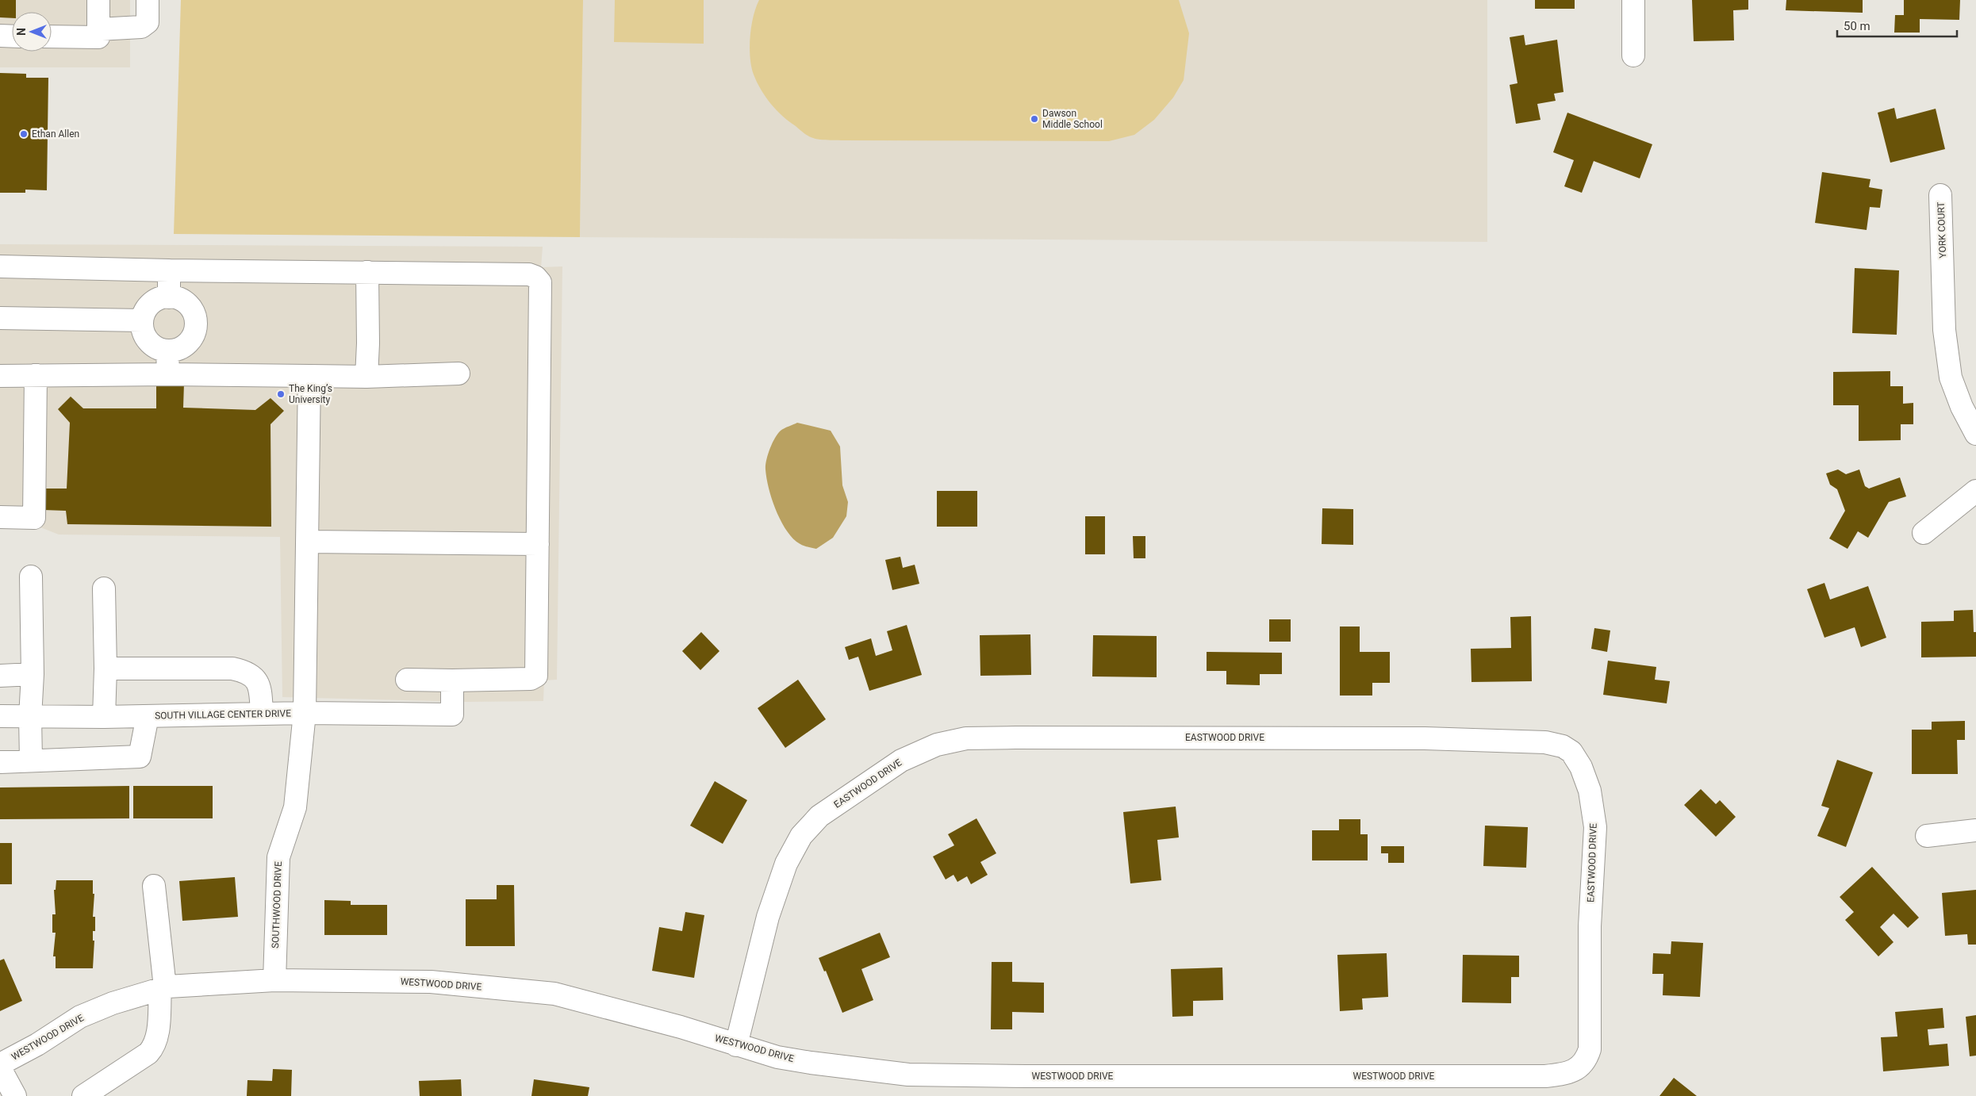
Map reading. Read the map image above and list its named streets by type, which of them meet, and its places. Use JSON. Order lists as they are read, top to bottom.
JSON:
{
  "streets": {
    "street": [
      "YORK COURT",
      "SOUTH VILLAGE CENTER DRIVE",
      "EASTWOOD DRIVE",
      "SOUTHWOOD DRIVE",
      "WESTWOOD DRIVE"
    ]
  },
  "crossings": [
    ["SOUTH VILLAGE CENTER DRIVE", "SOUTHWOOD DRIVE"],
    ["EASTWOOD DRIVE", "WESTWOOD DRIVE"],
    ["SOUTHWOOD DRIVE", "WESTWOOD DRIVE"]
  ],
  "places": ["Dawson Middle School", "Ethan Allen", "The King’s University"],
  "scale_bar": "50 m",
  "north": "left"
}
